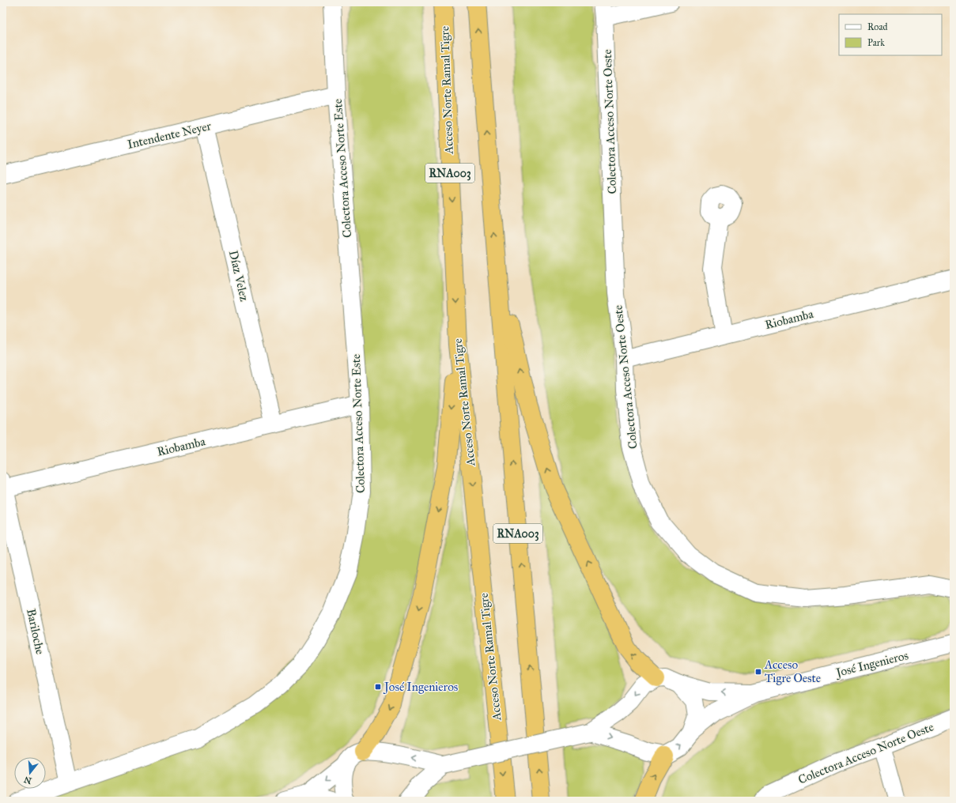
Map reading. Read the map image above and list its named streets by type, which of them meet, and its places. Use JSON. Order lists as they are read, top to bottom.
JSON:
{
  "streets": {
    "highway": ["Acceso Norte Ramal Tigre", "RNA003"],
    "street": [
      "Colectora Acceso Norte Oeste",
      "Intendente Neyer",
      "Colectora Acceso Norte Este",
      "Díaz Velez",
      "Riobamba",
      "Bariloche",
      "José Ingenieros"
    ]
  },
  "crossings": [
    ["Colectora Acceso Norte Oeste", "Riobamba"],
    ["Intendente Neyer", "Colectora Acceso Norte Este"],
    ["Intendente Neyer", "Díaz Velez"],
    ["Colectora Acceso Norte Este", "Riobamba"],
    ["Colectora Acceso Norte Este", "Bariloche"],
    ["Díaz Velez", "Riobamba"],
    ["Riobamba", "Bariloche"]
  ],
  "places": {
    "transit": ["Acceso Tigre Oeste", "José Ingenieros"]
  },
  "legend": ["Road", "Park"],
  "north": "bottom"
}
